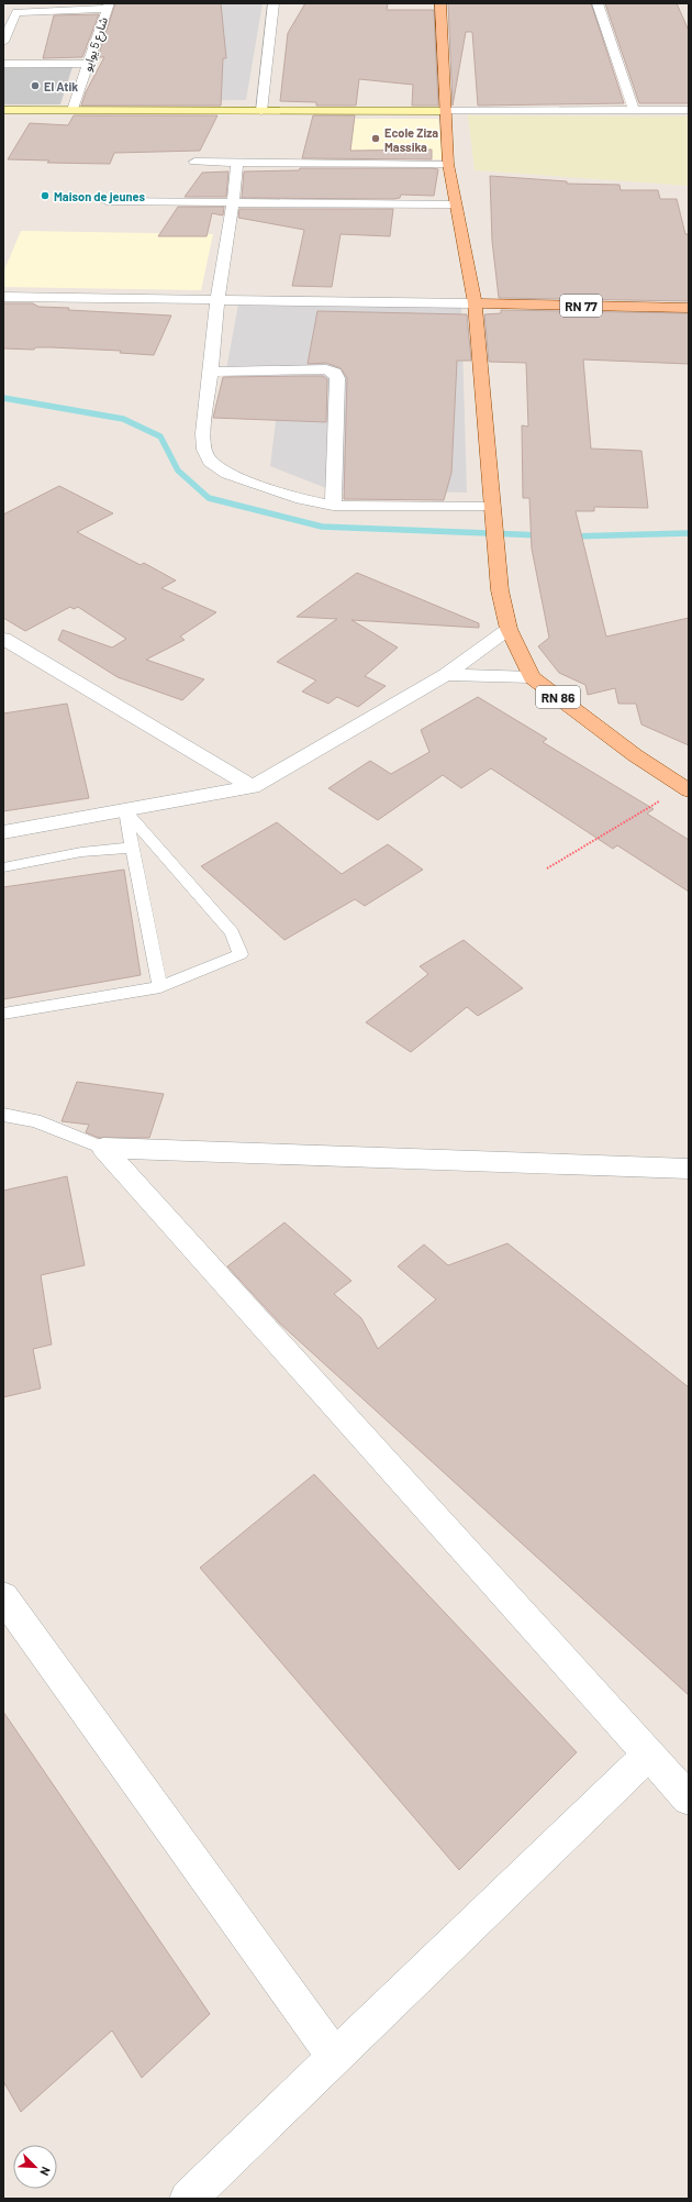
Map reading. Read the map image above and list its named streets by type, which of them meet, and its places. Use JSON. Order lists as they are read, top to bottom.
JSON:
{
  "streets": {
    "main road": ["RN 77", "RN 86"],
    "street": ["شارع 5 يوايو"]
  },
  "crossings": [
    ["RN 77", "RN 86"]
  ],
  "places": ["El Atik", "Ecole Ziza Massika", "Maison de jeunes"],
  "north": "bottom right"
}
